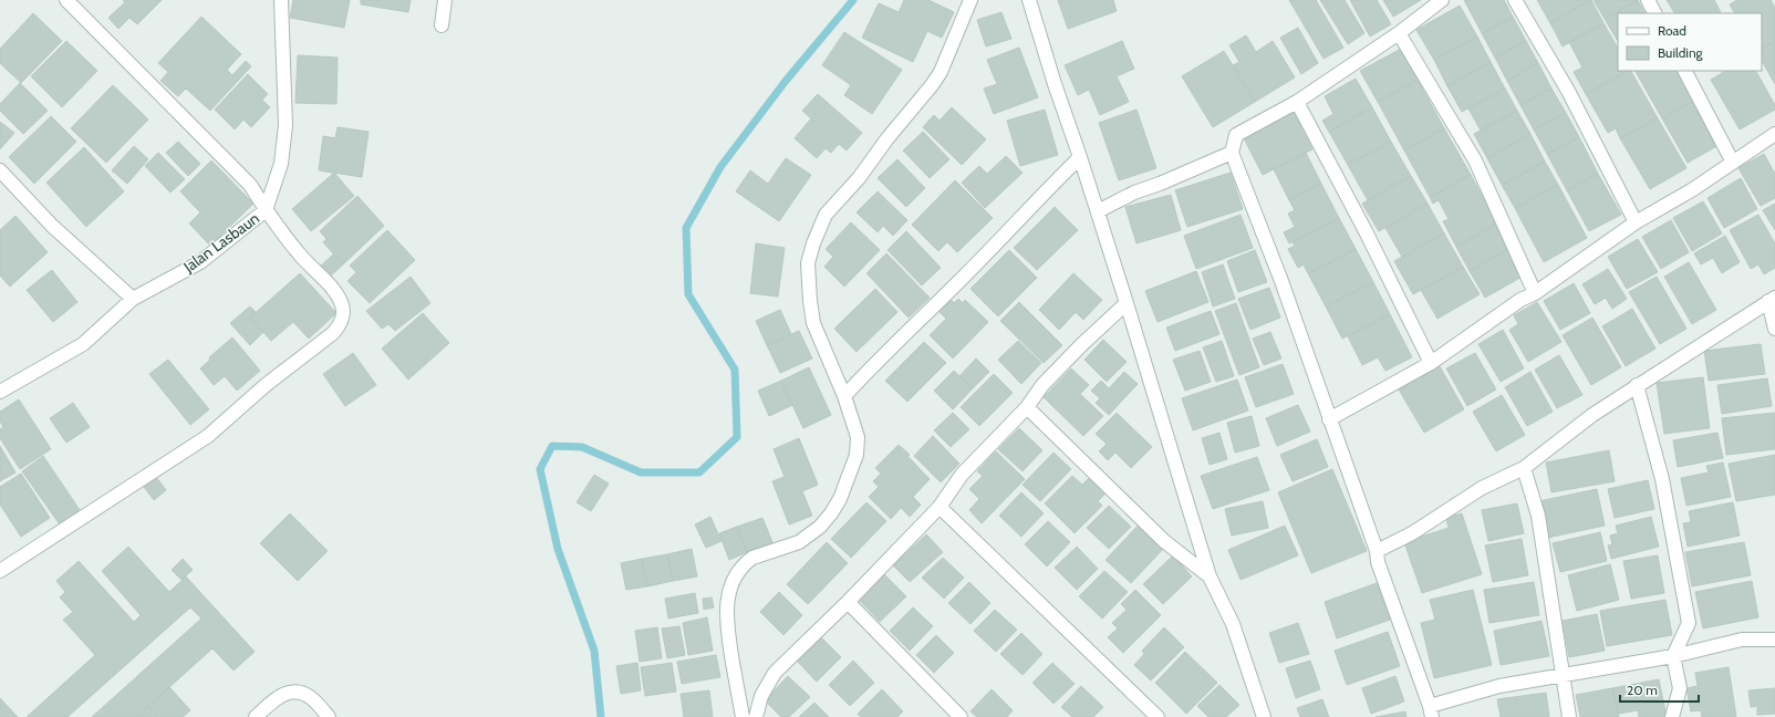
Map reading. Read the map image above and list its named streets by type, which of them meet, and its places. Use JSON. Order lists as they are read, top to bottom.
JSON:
{
  "streets": {
    "street": ["Jalan Lasbaun"]
  },
  "legend": ["Road", "Building"],
  "scale_bar": "20 m"
}
